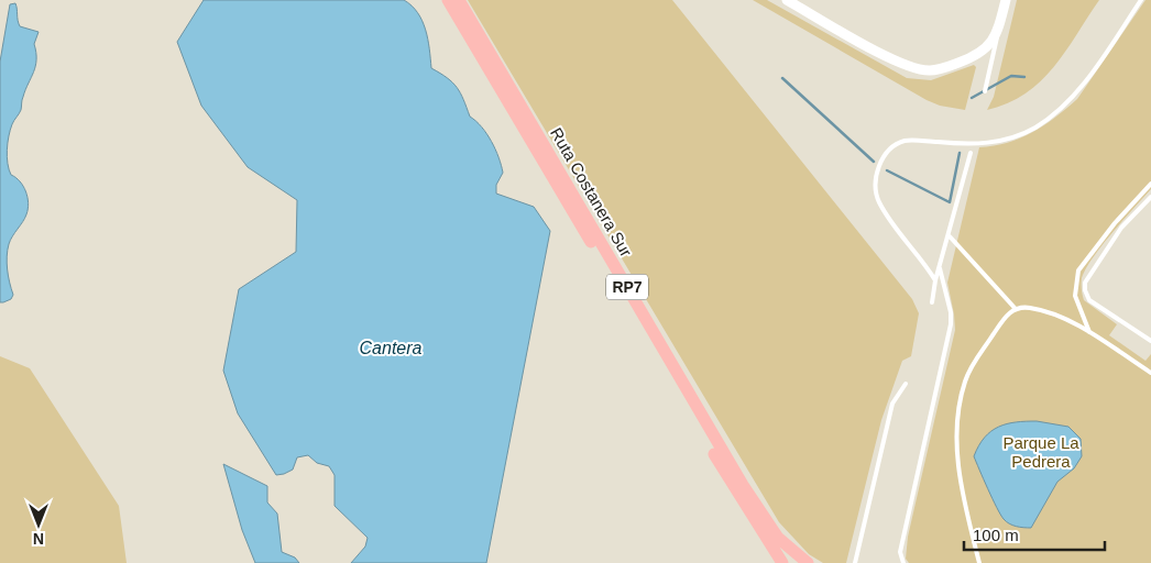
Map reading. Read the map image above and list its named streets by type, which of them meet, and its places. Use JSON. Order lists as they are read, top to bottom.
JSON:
{
  "streets": {
    "main road": ["Ruta Costanera Sur", "RP7"]
  },
  "water": ["Cantera"],
  "parks": ["Parque La Pedrera"],
  "scale_bar": "100 m",
  "north": "bottom"
}
